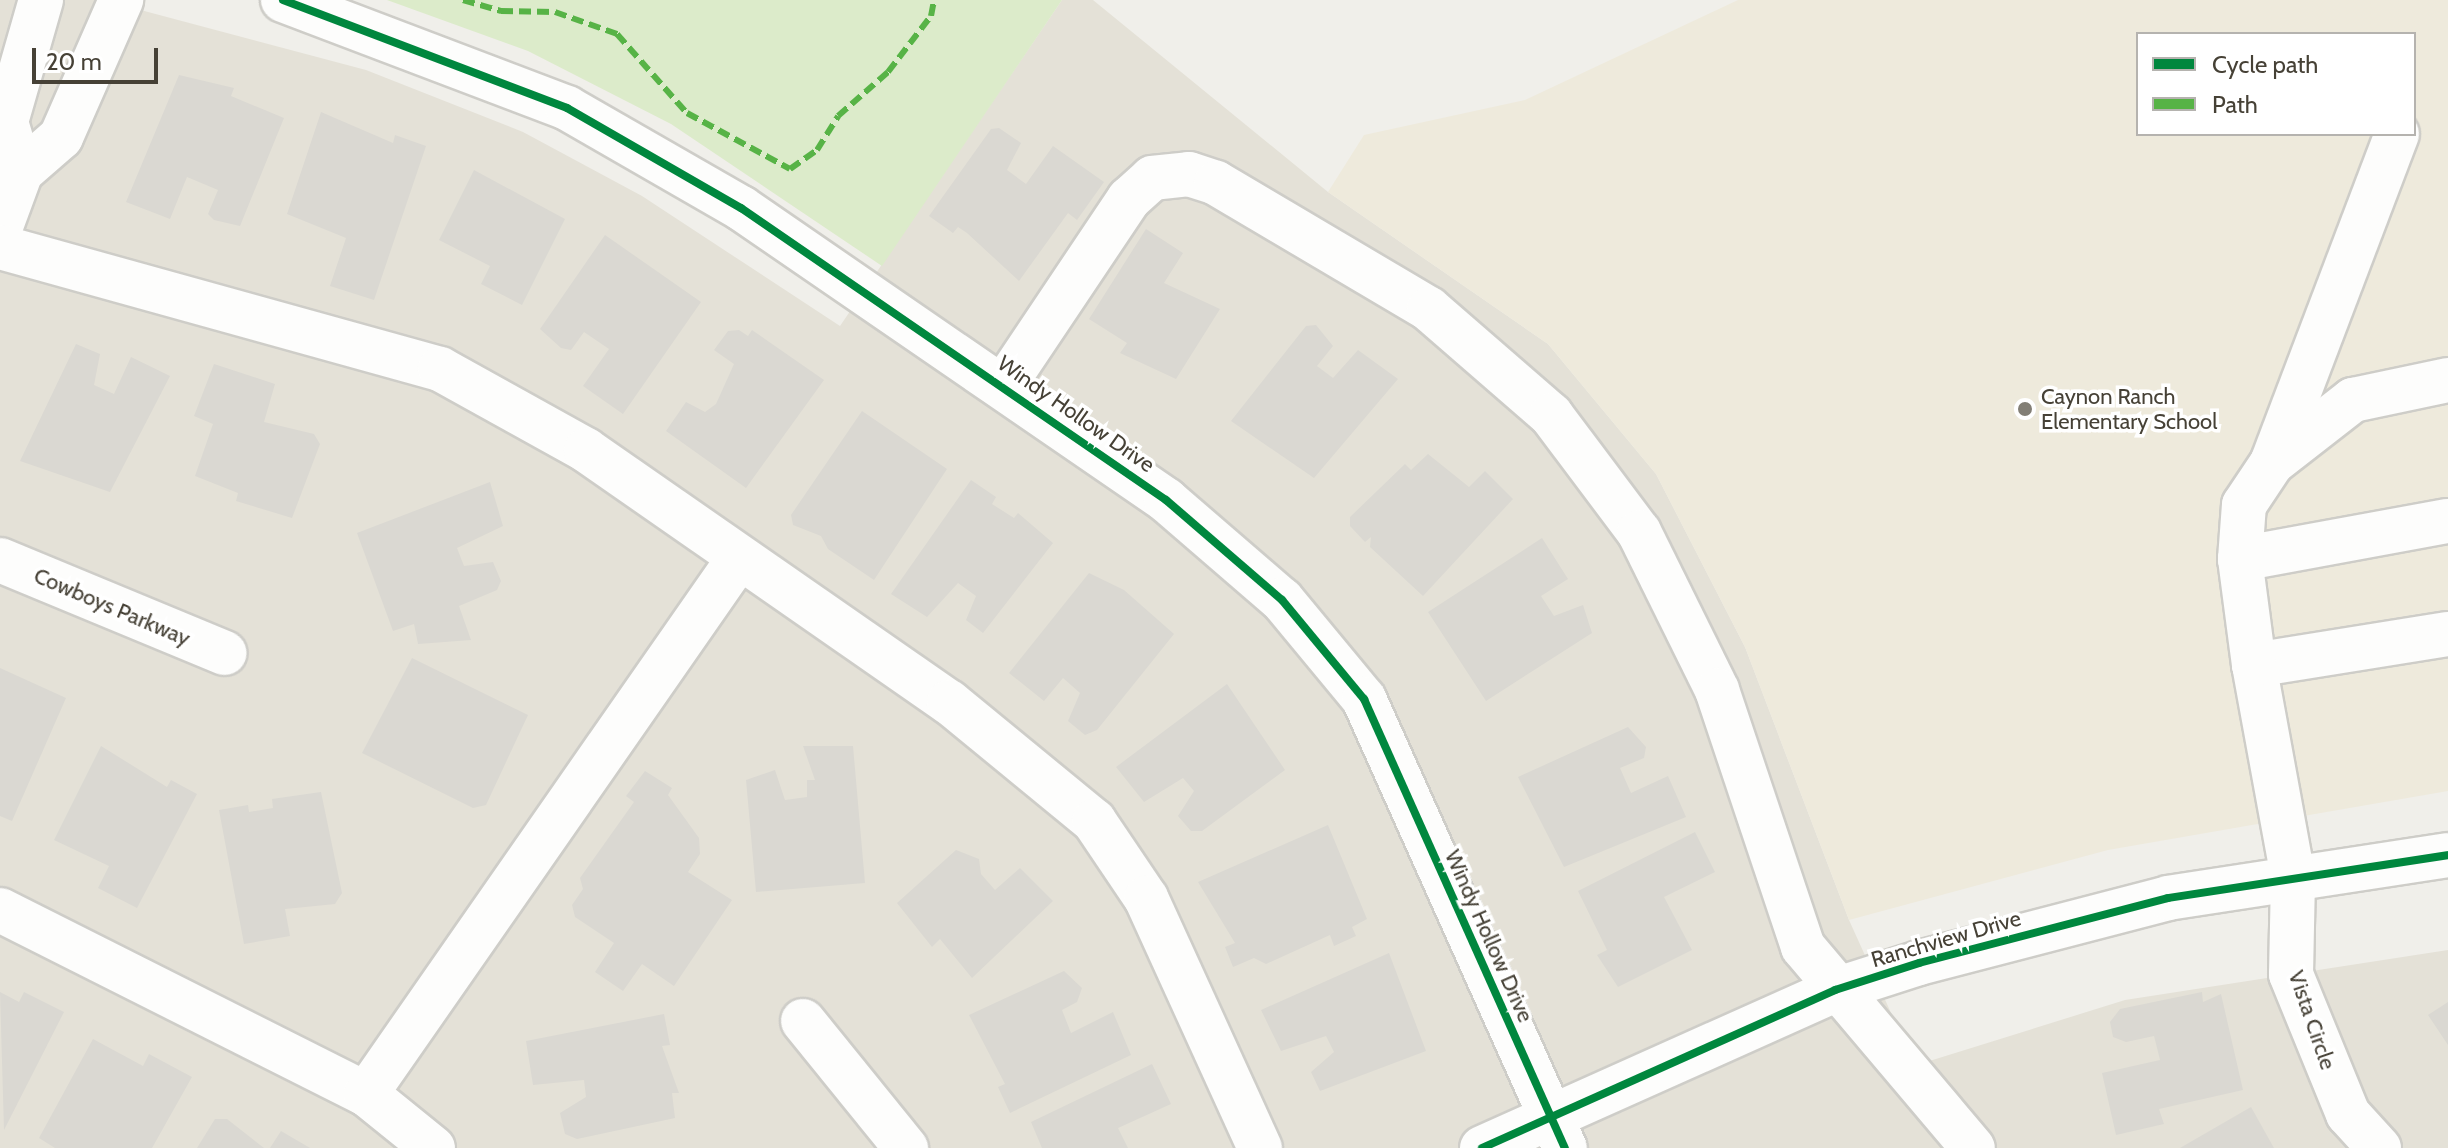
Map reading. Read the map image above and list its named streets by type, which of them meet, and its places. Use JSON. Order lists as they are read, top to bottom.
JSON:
{
  "streets": {
    "street": [
      "Windy Hollow Drive",
      "Cowboys Parkway",
      "Ranchview Drive",
      "Vista Circle"
    ]
  },
  "crossings": [
    ["Windy Hollow Drive", "Ranchview Drive"],
    ["Ranchview Drive", "Vista Circle"]
  ],
  "places": ["Caynon Ranch Elementary School"],
  "legend": ["Cycle path", "Path"],
  "scale_bar": "20 m"
}
